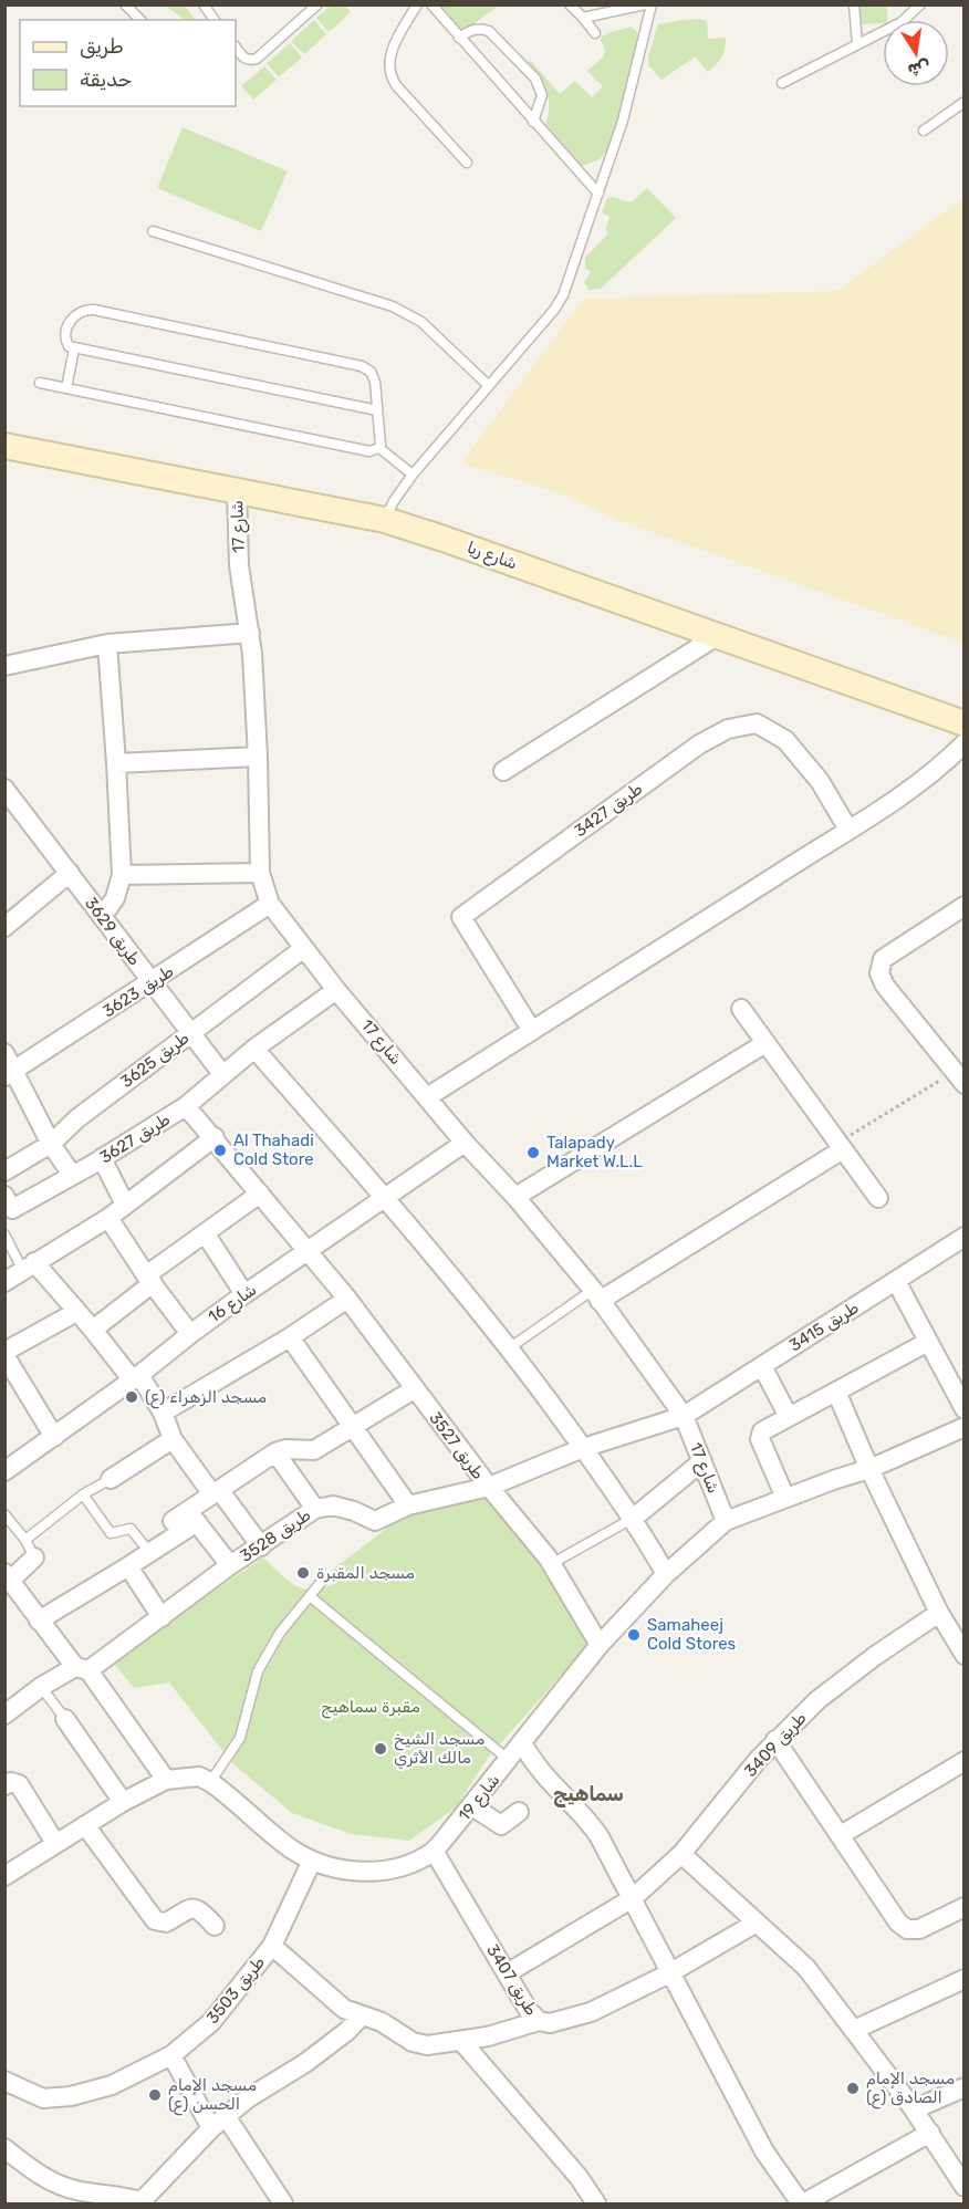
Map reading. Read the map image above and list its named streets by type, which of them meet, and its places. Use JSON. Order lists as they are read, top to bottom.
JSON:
{
  "streets": {
    "main road": ["شارع ريا"],
    "street": [
      "شارع 17",
      "طريق 3427",
      "طريق 3629",
      "طريق 3623",
      "طريق 3625",
      "طريق 3627",
      "شارع 16",
      "طريق 3415",
      "طريق 3527",
      "طريق 3528",
      "طريق 3409",
      "شارع 19",
      "طريق 3407",
      "طريق 3503"
    ]
  },
  "crossings": [
    ["شارع 17", "شارع ريا"],
    ["شارع 17", "طريق 3623"],
    ["شارع 17", "طريق 3625"],
    ["شارع 17", "طريق 3627"],
    ["شارع 17", "شارع 16"],
    ["شارع 17", "طريق 3415"],
    ["شارع 17", "شارع 19"],
    ["طريق 3629", "طريق 3623"],
    ["طريق 3629", "طريق 3625"],
    ["طريق 3629", "طريق 3627"],
    ["شارع 16", "طريق 3527"],
    ["طريق 3415", "طريق 3528"],
    ["طريق 3527", "طريق 3528"],
    ["طريق 3527", "شارع 19"],
    ["طريق 3409", "طريق 3407"],
    ["شارع 19", "طريق 3407"],
    ["شارع 19", "طريق 3503"]
  ],
  "districts": ["سماهيج"],
  "parks": ["مقبرة سماهيج"],
  "places": [
    "Al Thahadi Cold Store",
    "Talapady Market W.L.L",
    "مسجد الزهراء (ع)",
    "مسجد المقبرة",
    "Samaheej Cold Stores",
    "مسجد الشيخ مالك الأثري",
    "مسجد الإمام الصادق (ع)",
    "مسجد الإمام الحسن (ع)"
  ],
  "legend": ["طريق", "حديقة"],
  "north": "bottom"
}
